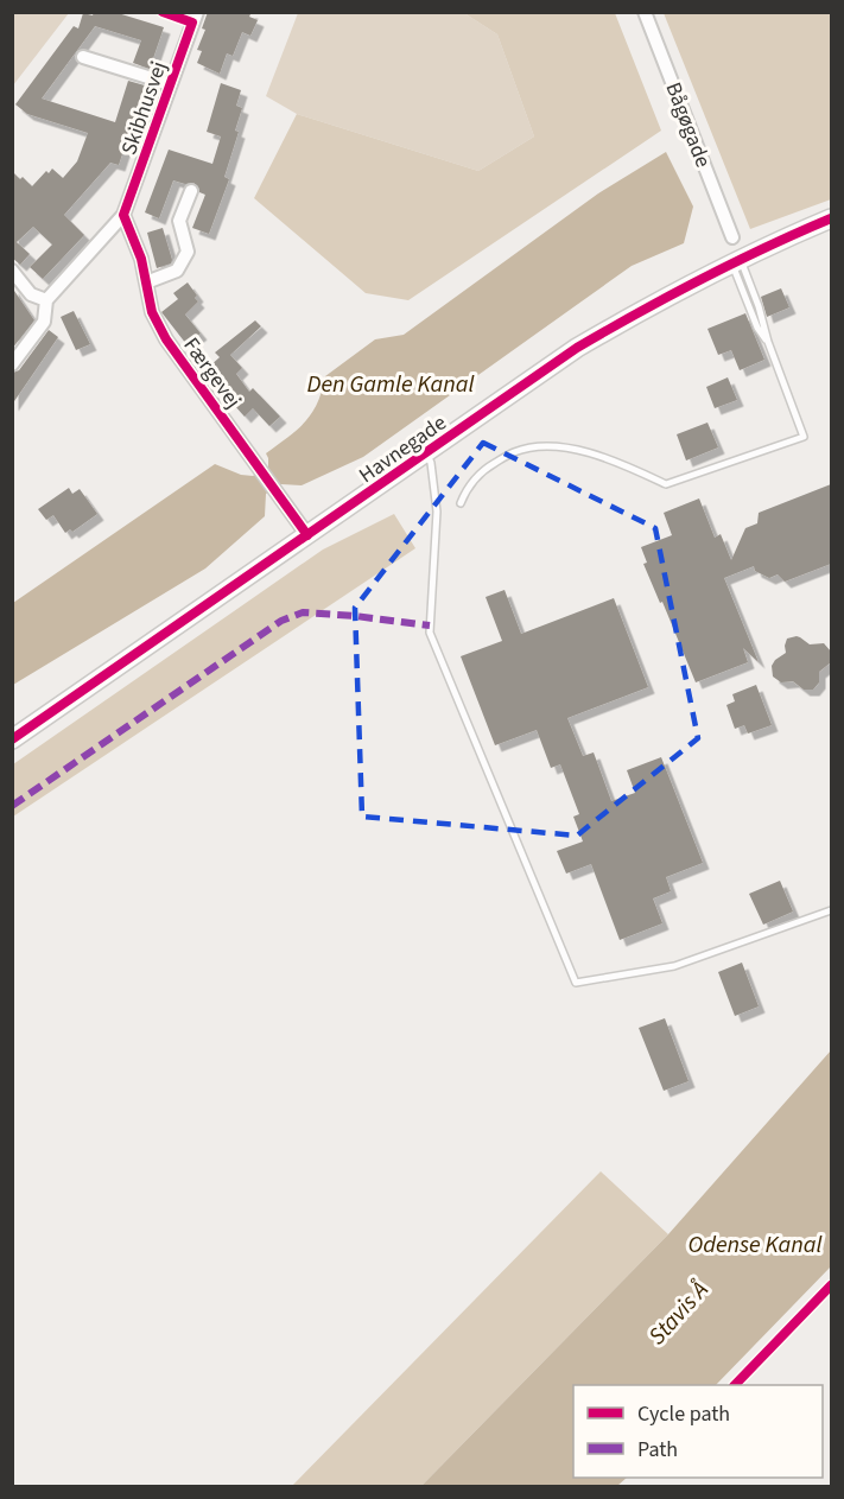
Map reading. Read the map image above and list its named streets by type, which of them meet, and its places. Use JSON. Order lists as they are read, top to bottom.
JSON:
{
  "streets": {
    "street": [
      "Skibhusvej",
      "Bågøgade",
      "Færgevej",
      "Havnegade"
    ]
  },
  "crossings": [
    ["Skibhusvej", "Færgevej"],
    ["Færgevej", "Havnegade"]
  ],
  "water": ["Den Gamle Kanal", "Odense Kanal", "Stavis Å"],
  "legend": ["Cycle path", "Path"]
}
